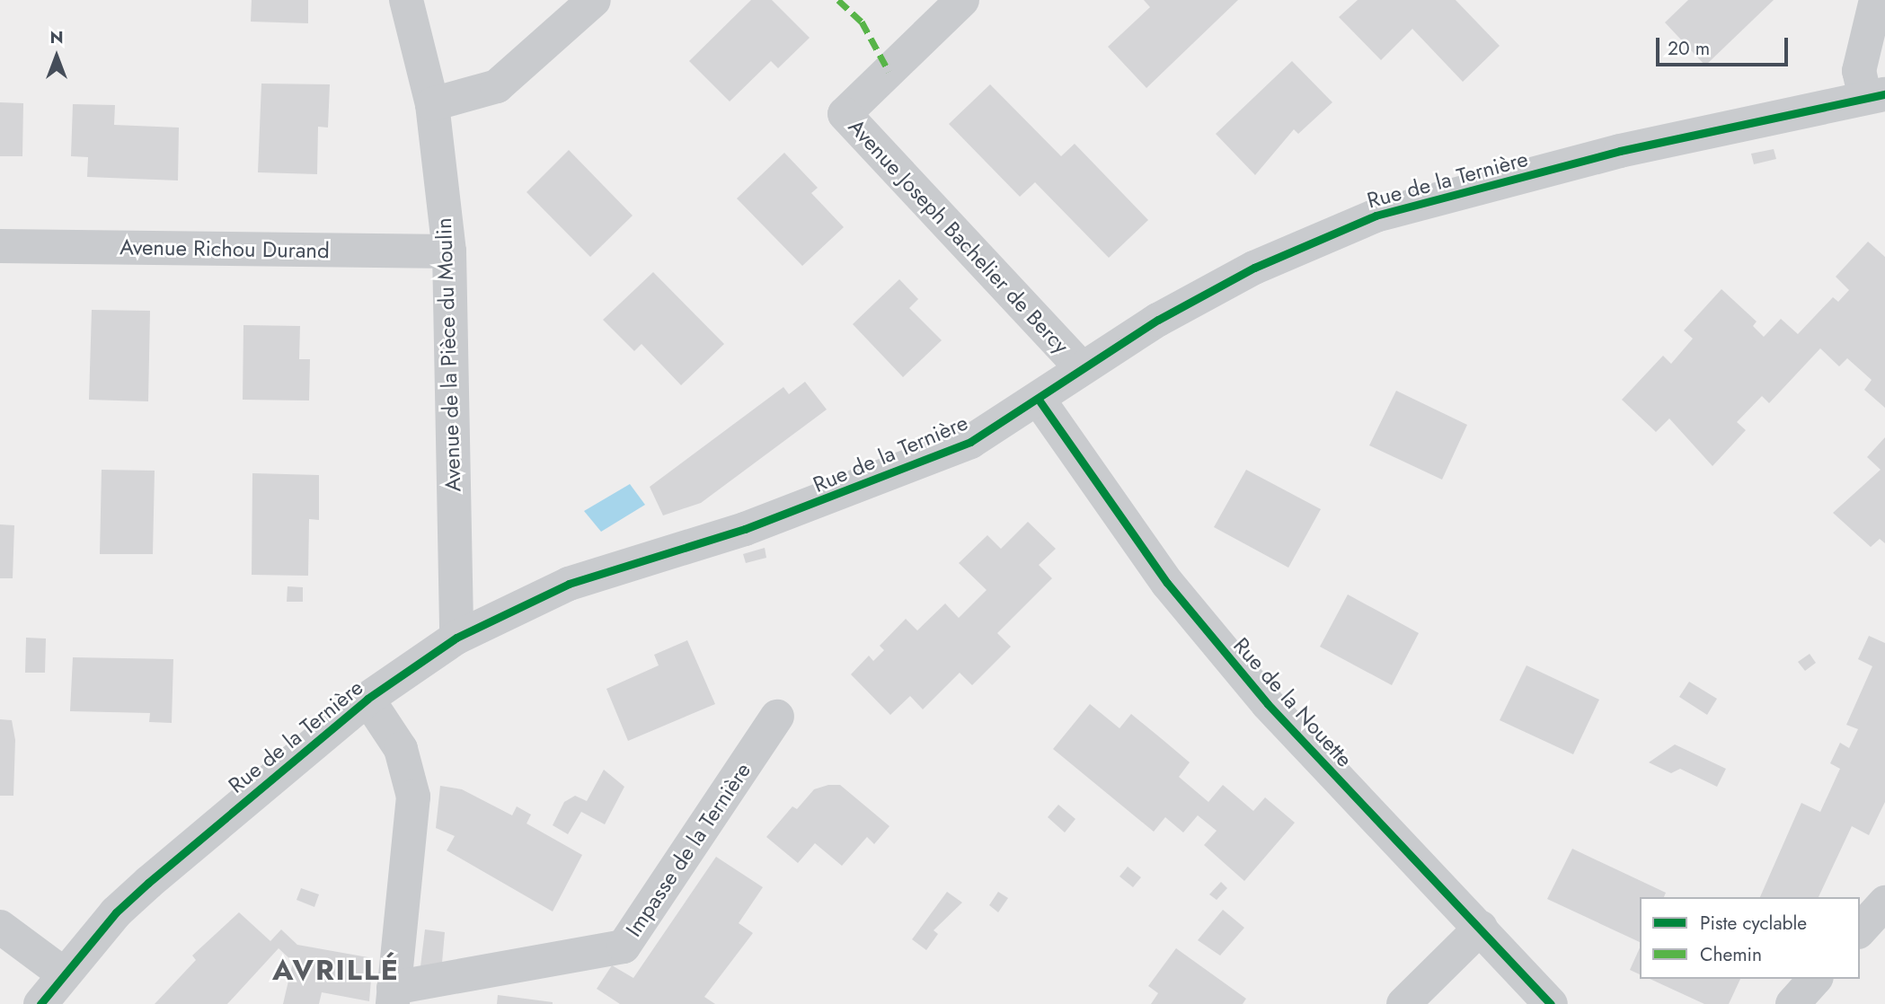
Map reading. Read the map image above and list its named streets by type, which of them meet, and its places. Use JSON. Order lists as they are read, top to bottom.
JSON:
{
  "streets": {
    "street": [
      "Rue de la Ternière",
      "Avenue Joseph Bachelier de Bercy",
      "Avenue Richou Durand",
      "Avenue de la Pièce du Moulin",
      "Rue de la Nouette",
      "Impasse de la Ternière"
    ]
  },
  "crossings": [
    ["Rue de la Ternière", "Avenue Joseph Bachelier de Bercy"],
    ["Rue de la Ternière", "Avenue de la Pièce du Moulin"],
    ["Rue de la Ternière", "Rue de la Nouette"],
    ["Rue de la Ternière", "Impasse de la Ternière"],
    ["Avenue Richou Durand", "Avenue de la Pièce du Moulin"]
  ],
  "districts": ["AVRILLÉ"],
  "legend": ["Piste cyclable", "Chemin"],
  "scale_bar": "20 m",
  "north": "top"
}
